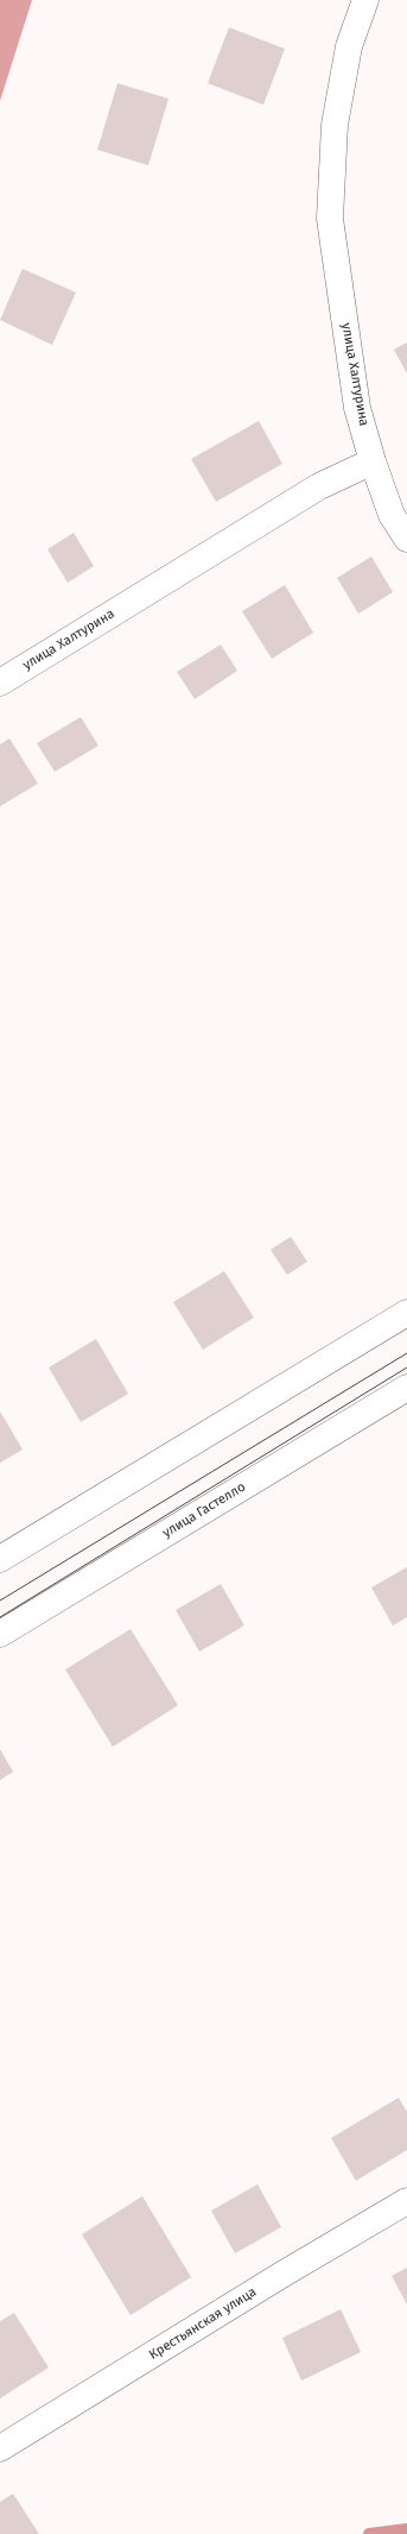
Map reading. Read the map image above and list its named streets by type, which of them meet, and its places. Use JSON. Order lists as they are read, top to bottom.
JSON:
{
  "streets": {
    "street": ["улица Халтурина", "улица Гастелло", "Крестьянская улица"]
  }
}
